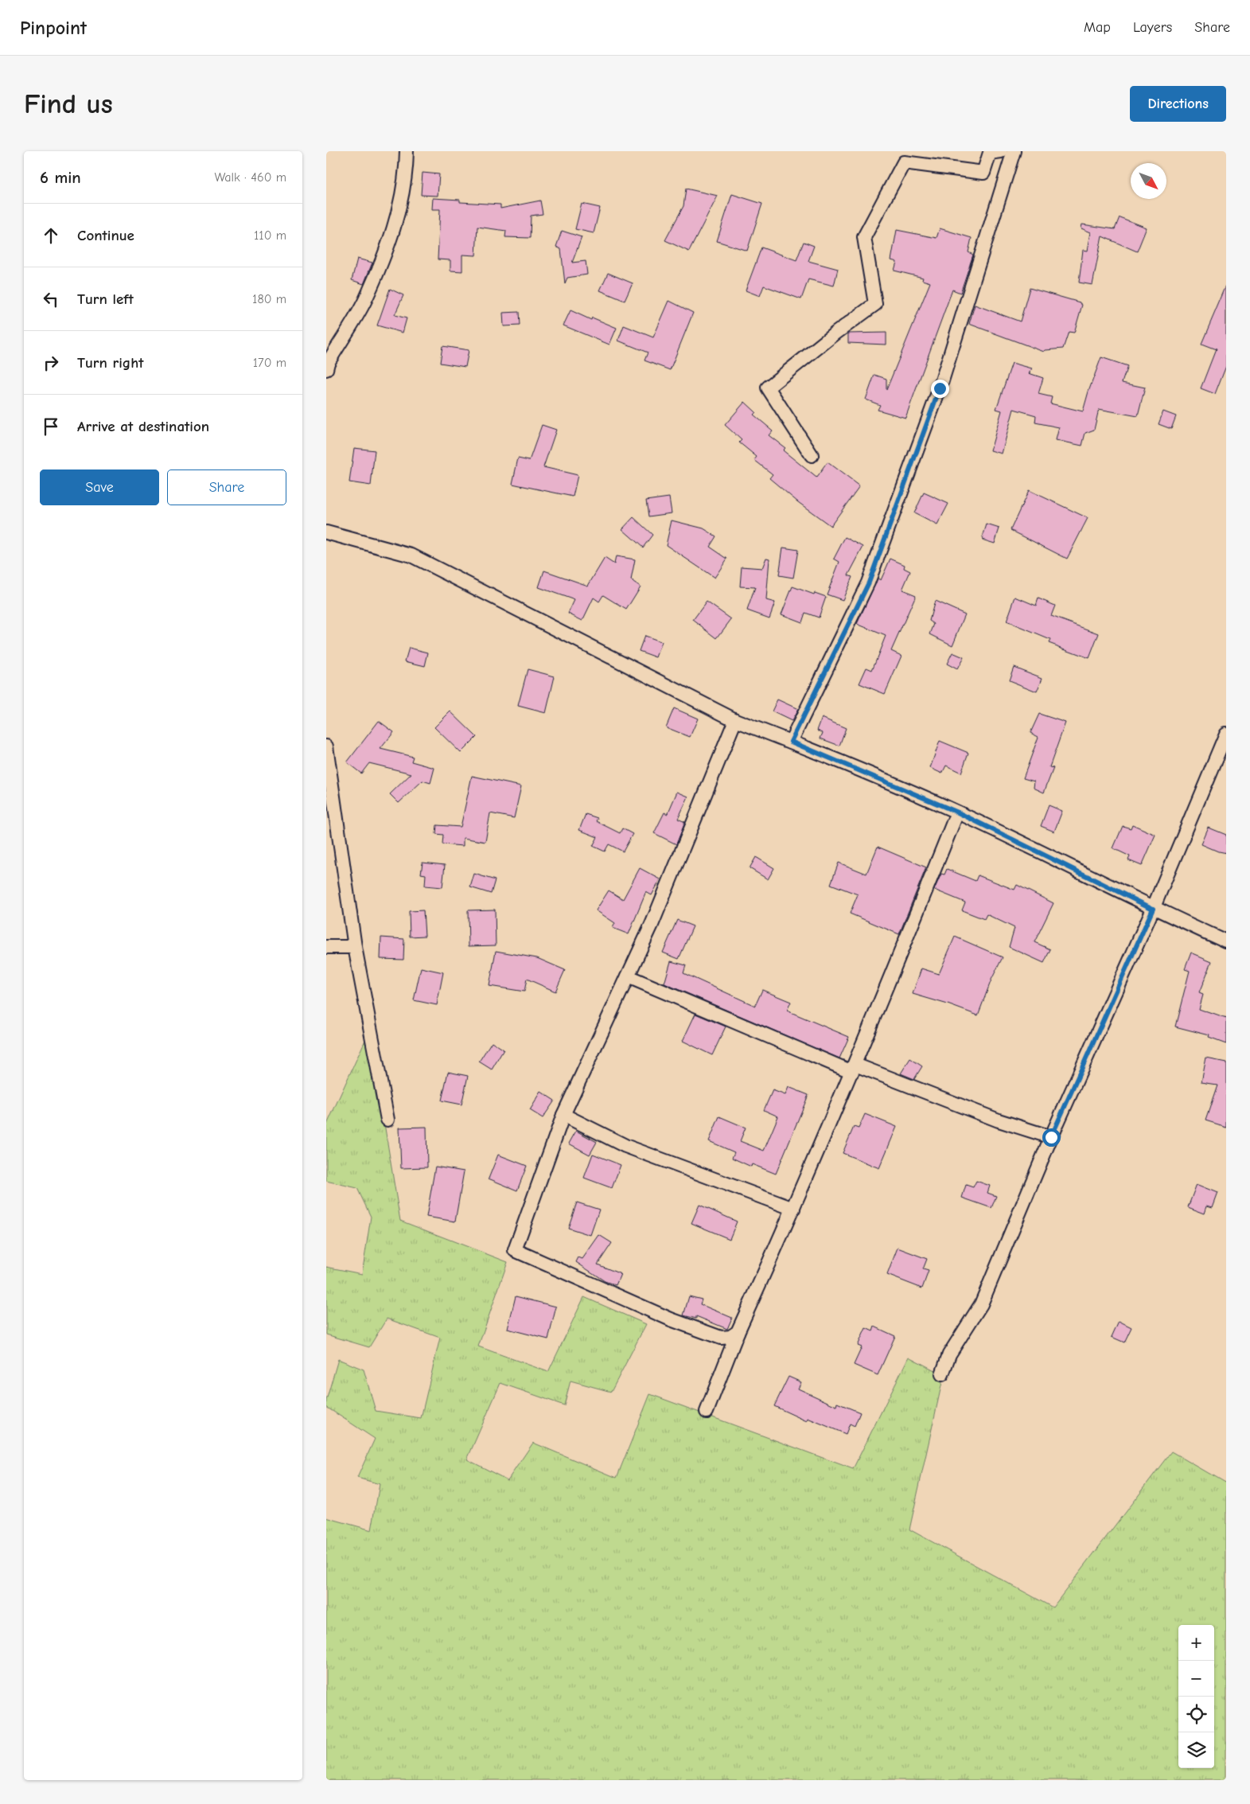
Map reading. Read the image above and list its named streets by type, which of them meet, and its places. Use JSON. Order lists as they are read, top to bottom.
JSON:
{
  "north": "bottom right",
  "page": {
    "header": "Pinpoint",
    "nav": ["Map", "Layers", "Share"],
    "buttons": [
      "Directions",
      ["Save", "Share"]
    ],
    "title": "Find us",
    "heading": ["6 min", "Walk · 460 m"],
    "list": [
      ["Continue", "110 m"],
      ["Turn left", "180 m"],
      ["Turn right", "170 m"],
      "Arrive at destination"
    ],
    "map_buttons": ["+", "−"]
  }
}
